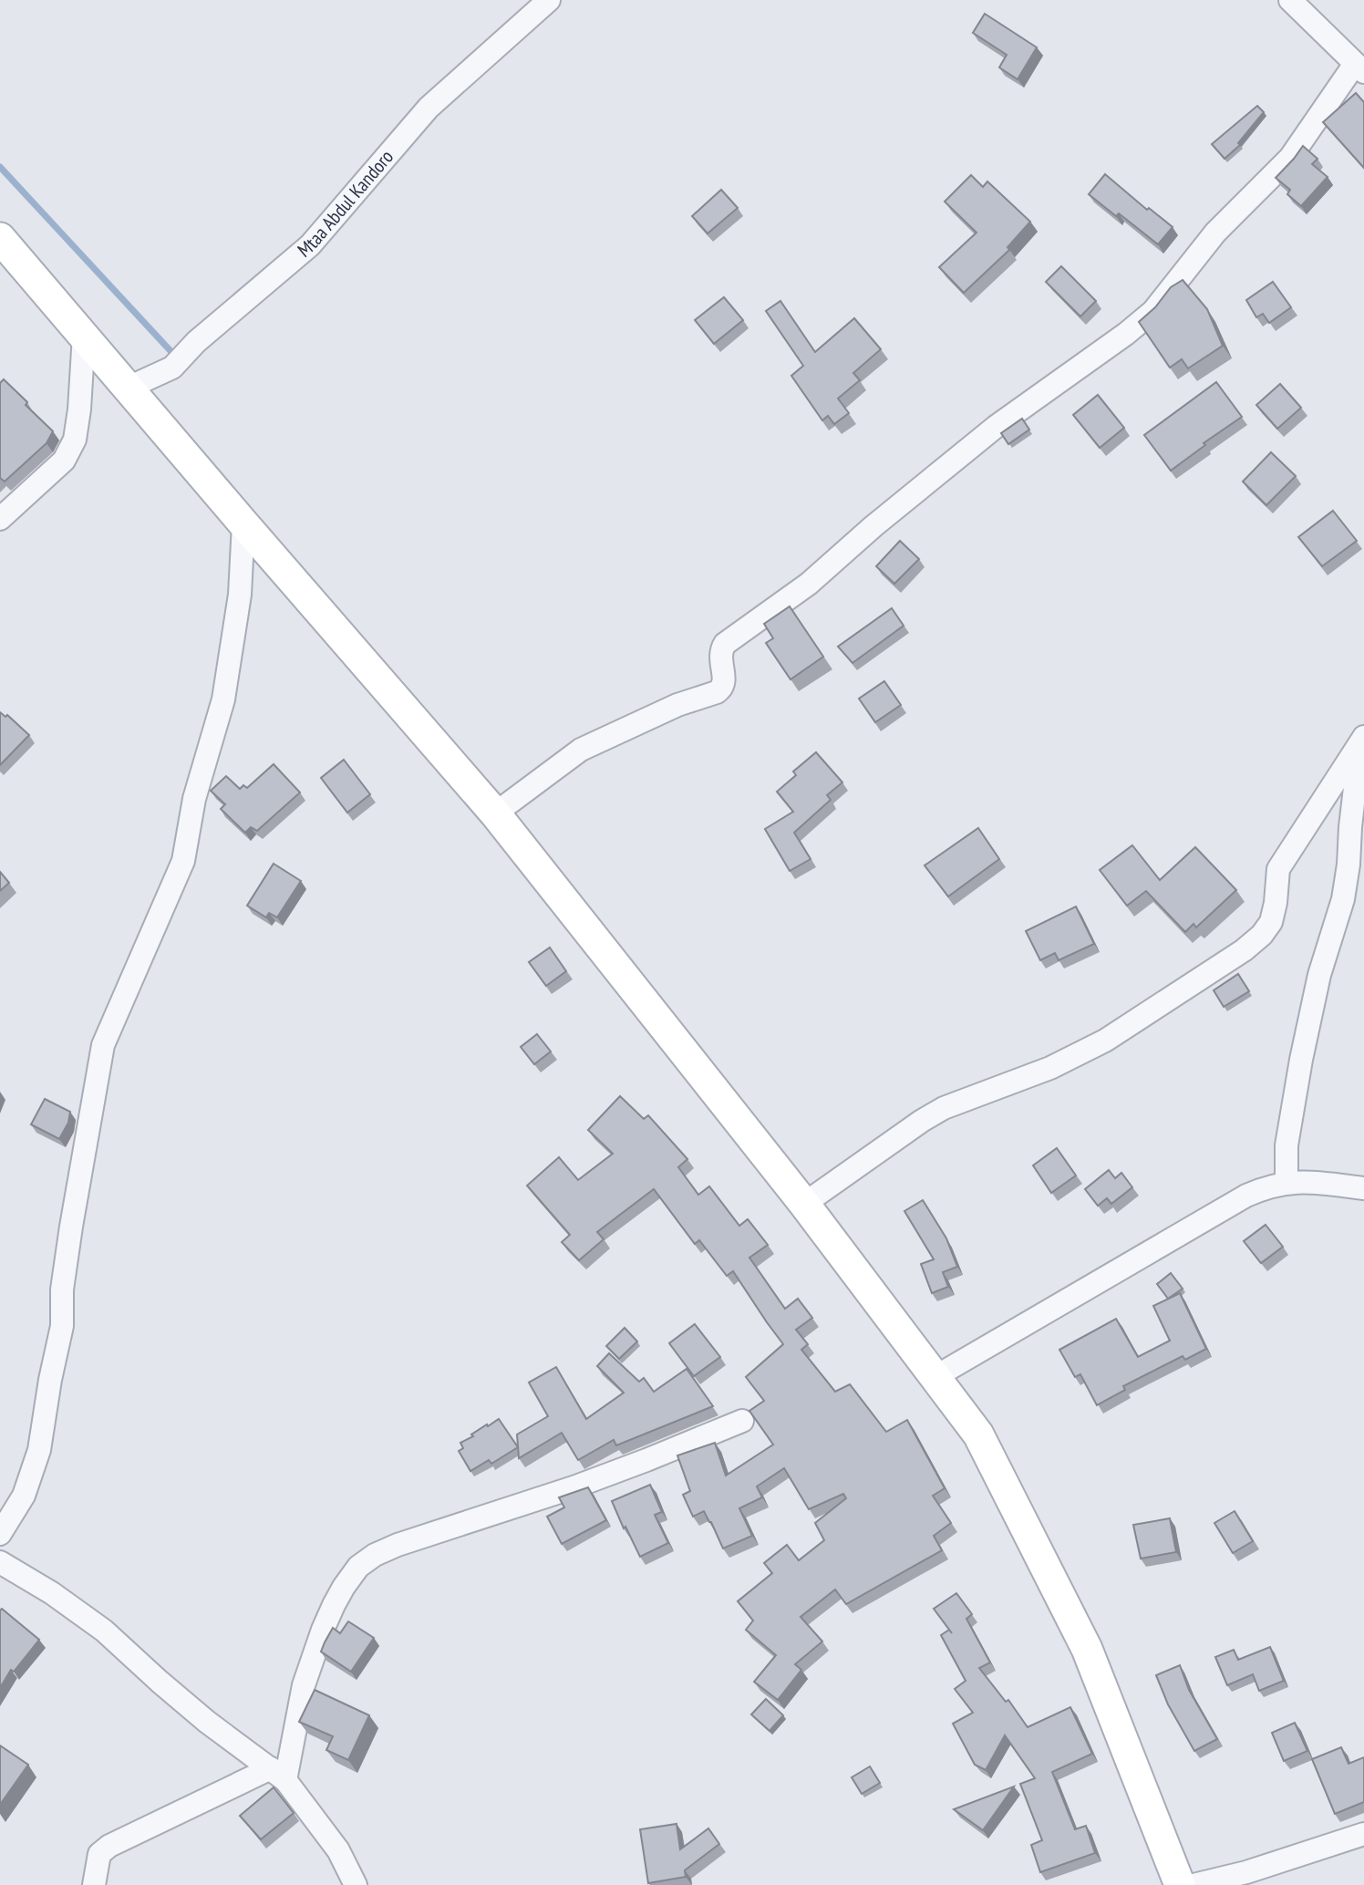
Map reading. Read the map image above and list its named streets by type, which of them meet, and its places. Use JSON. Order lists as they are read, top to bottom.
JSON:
{
  "streets": {
    "street": ["Mtaa Abdul Kandoro"]
  }
}
